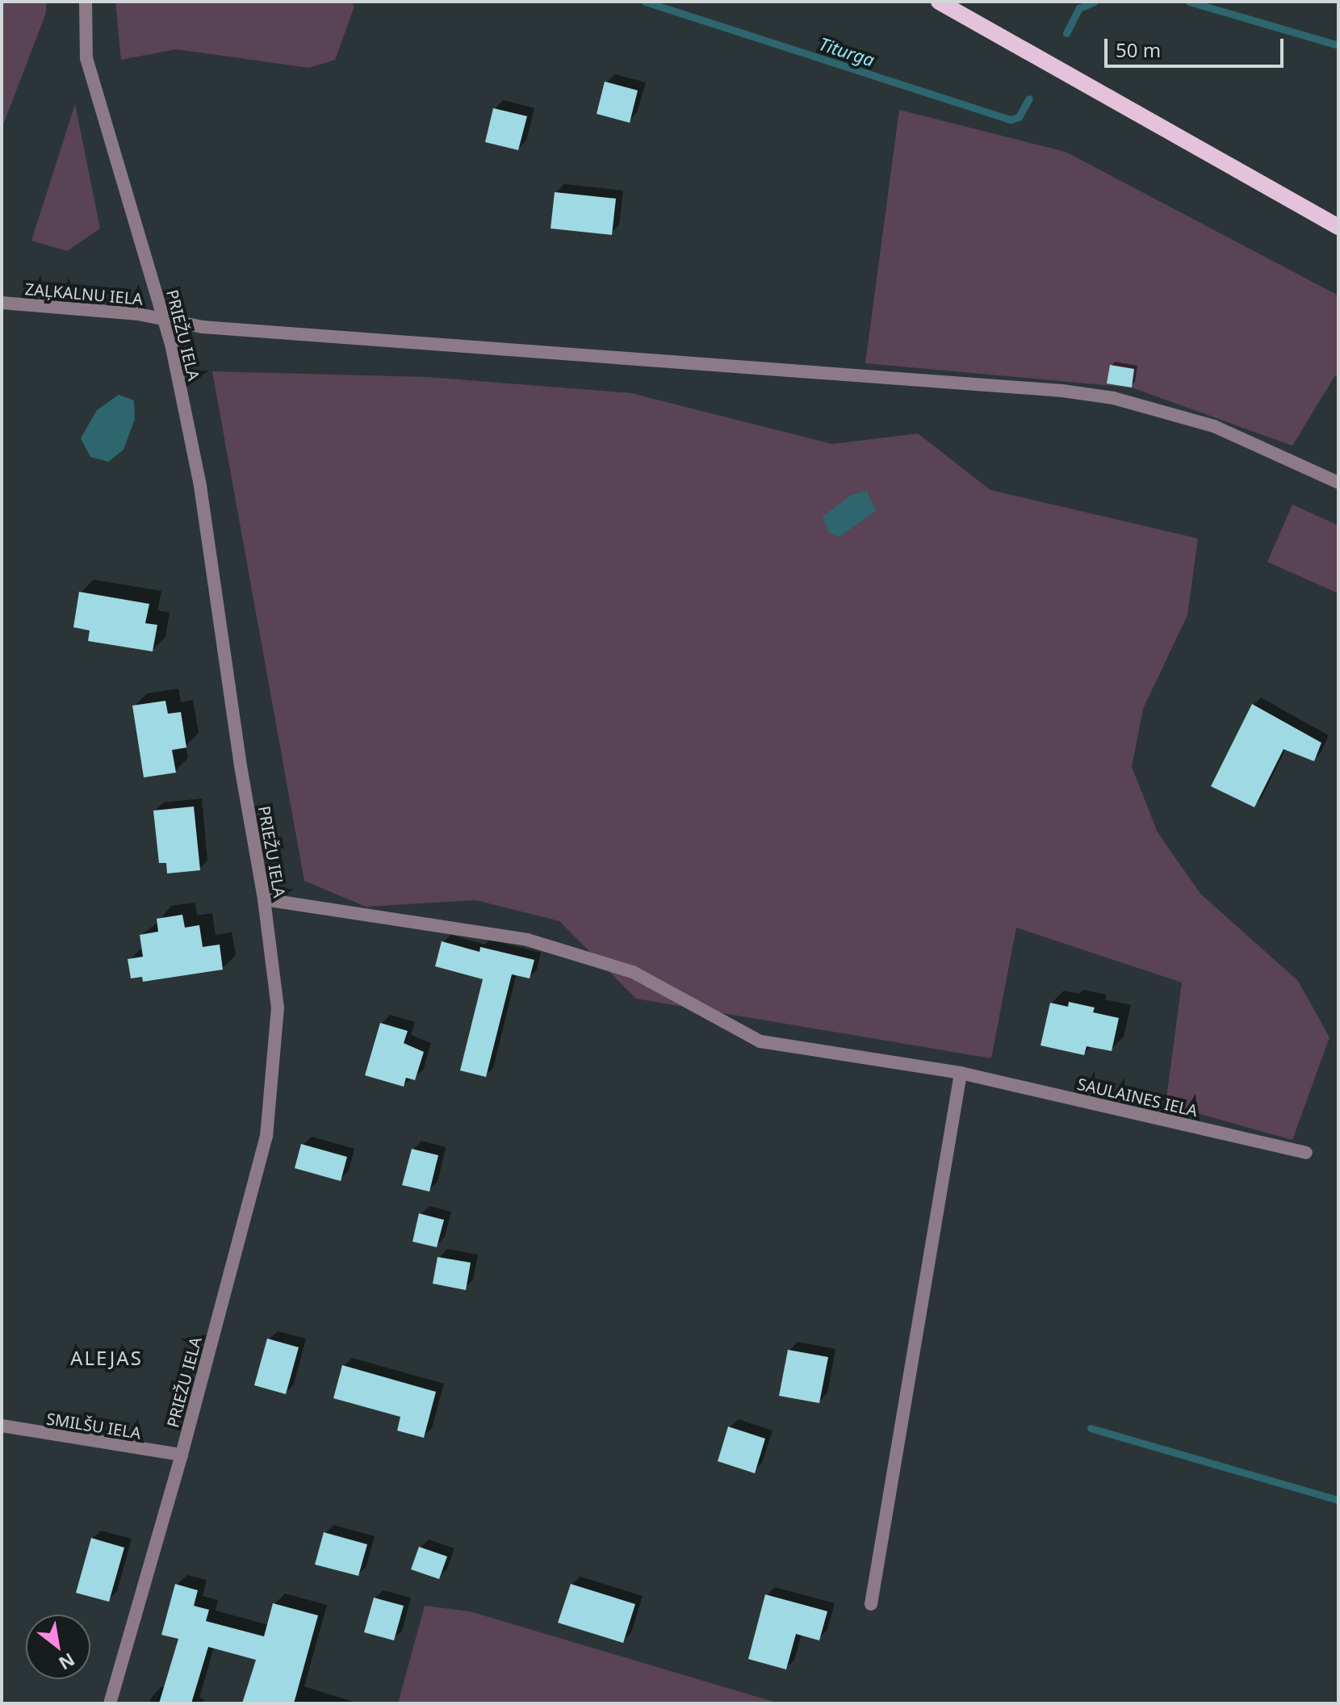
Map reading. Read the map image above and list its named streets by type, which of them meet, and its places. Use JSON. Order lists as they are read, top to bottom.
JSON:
{
  "streets": {
    "street": [
      "ZAĻKALNU IELA",
      "PRIEŽU IELA",
      "SAULAINES IELA",
      "SMILŠU IELA"
    ]
  },
  "crossings": [
    ["ZAĻKALNU IELA", "PRIEŽU IELA"],
    ["PRIEŽU IELA", "SAULAINES IELA"],
    ["PRIEŽU IELA", "SMILŠU IELA"]
  ],
  "districts": ["ALEJAS"],
  "water": ["Titurga"],
  "scale_bar": "50 m",
  "north": "bottom right"
}
